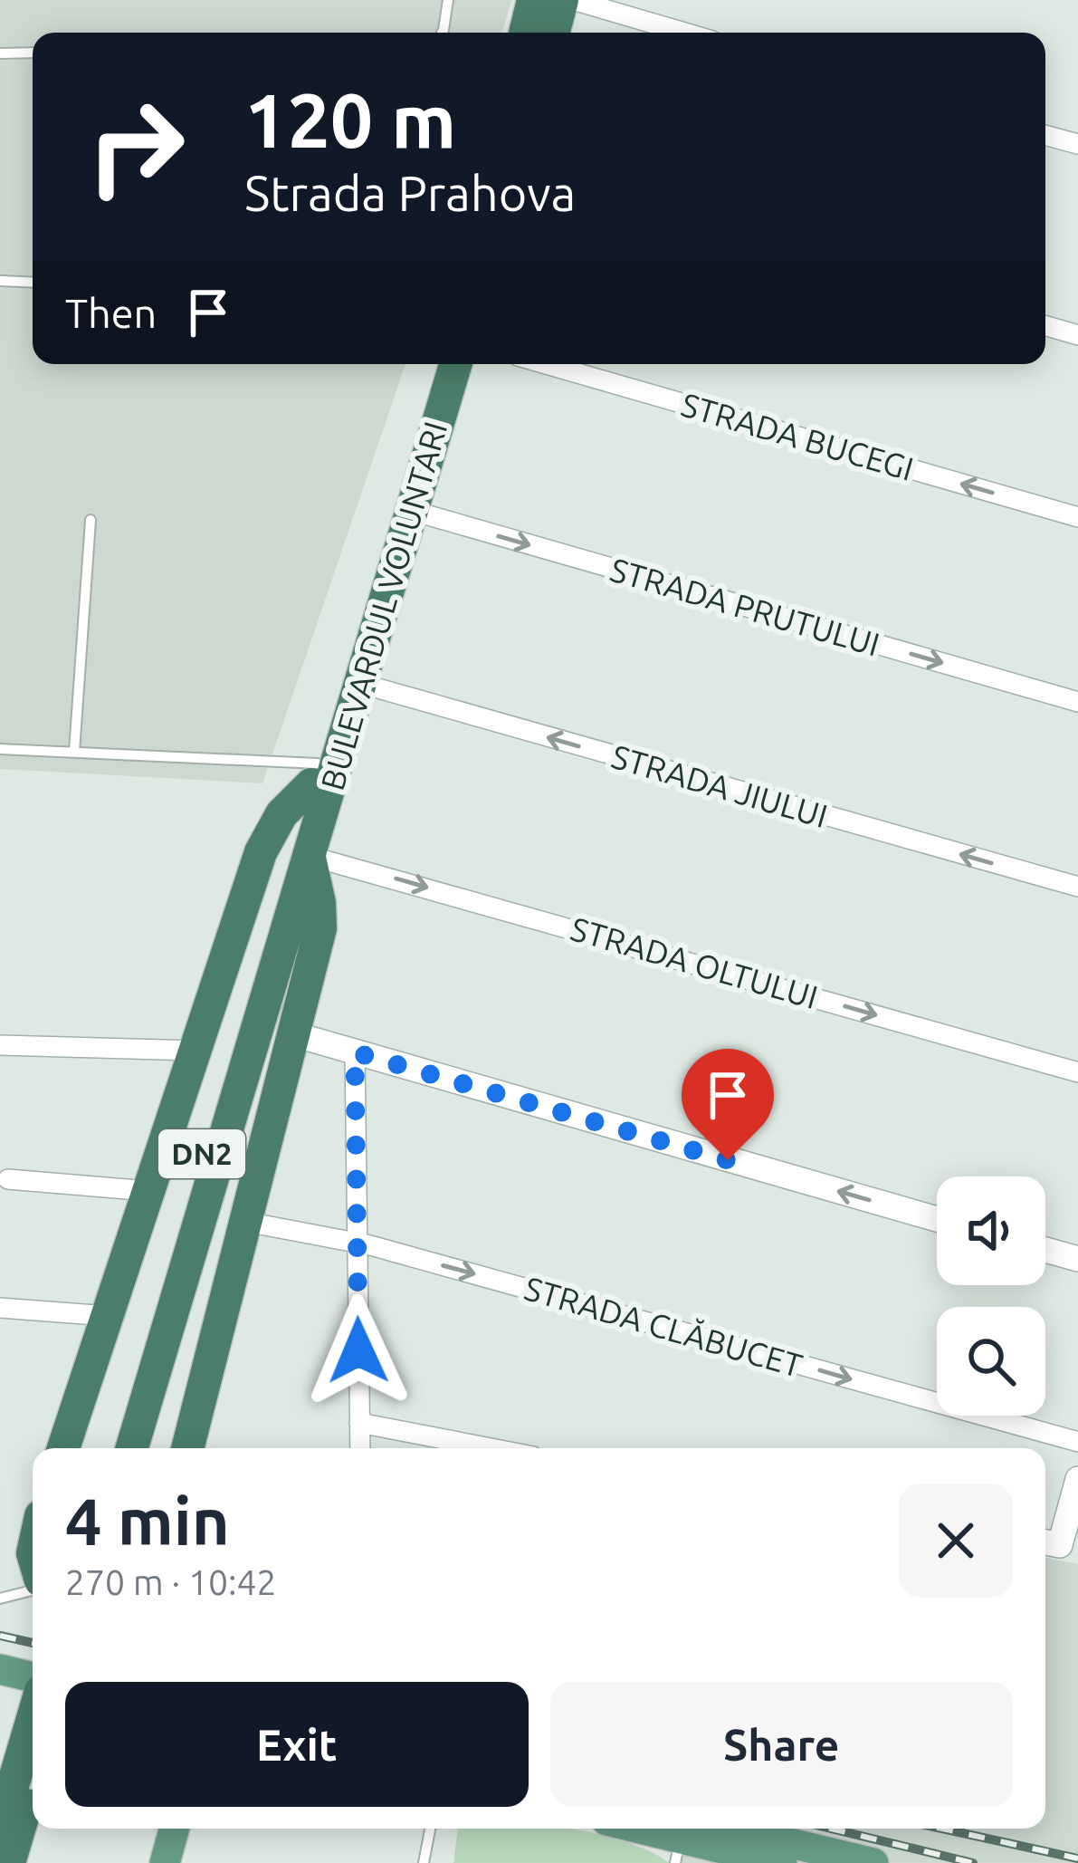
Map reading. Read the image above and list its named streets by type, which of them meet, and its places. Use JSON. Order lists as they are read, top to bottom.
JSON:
{
  "streets": {
    "highway": ["BULEVARDUL VOLUNTARI", "DN2"],
    "street": [
      "STRADA BUCEGI",
      "STRADA PRUTULUI",
      "STRADA JIULUI",
      "STRADA OLTULUI",
      "STRADA CLĂBUCET"
    ]
  },
  "crossings": [
    ["BULEVARDUL VOLUNTARI", "STRADA PRUTULUI"],
    ["BULEVARDUL VOLUNTARI", "STRADA JIULUI"],
    ["BULEVARDUL VOLUNTARI", "STRADA OLTULUI"],
    ["BULEVARDUL VOLUNTARI", "DN2"],
    ["STRADA OLTULUI", "DN2"]
  ],
  "one_way": [
    "STRADA BUCEGI",
    "STRADA PRUTULUI",
    "STRADA JIULUI",
    "STRADA OLTULUI",
    "STRADA CLĂBUCET"
  ],
  "page": {
    "turn": ["120 m", "Strada Prahova"],
    "then": "Then",
    "heading": ["4 min", "270 m · 10:42"],
    "buttons": ["Exit", "Share"]
  }
}
